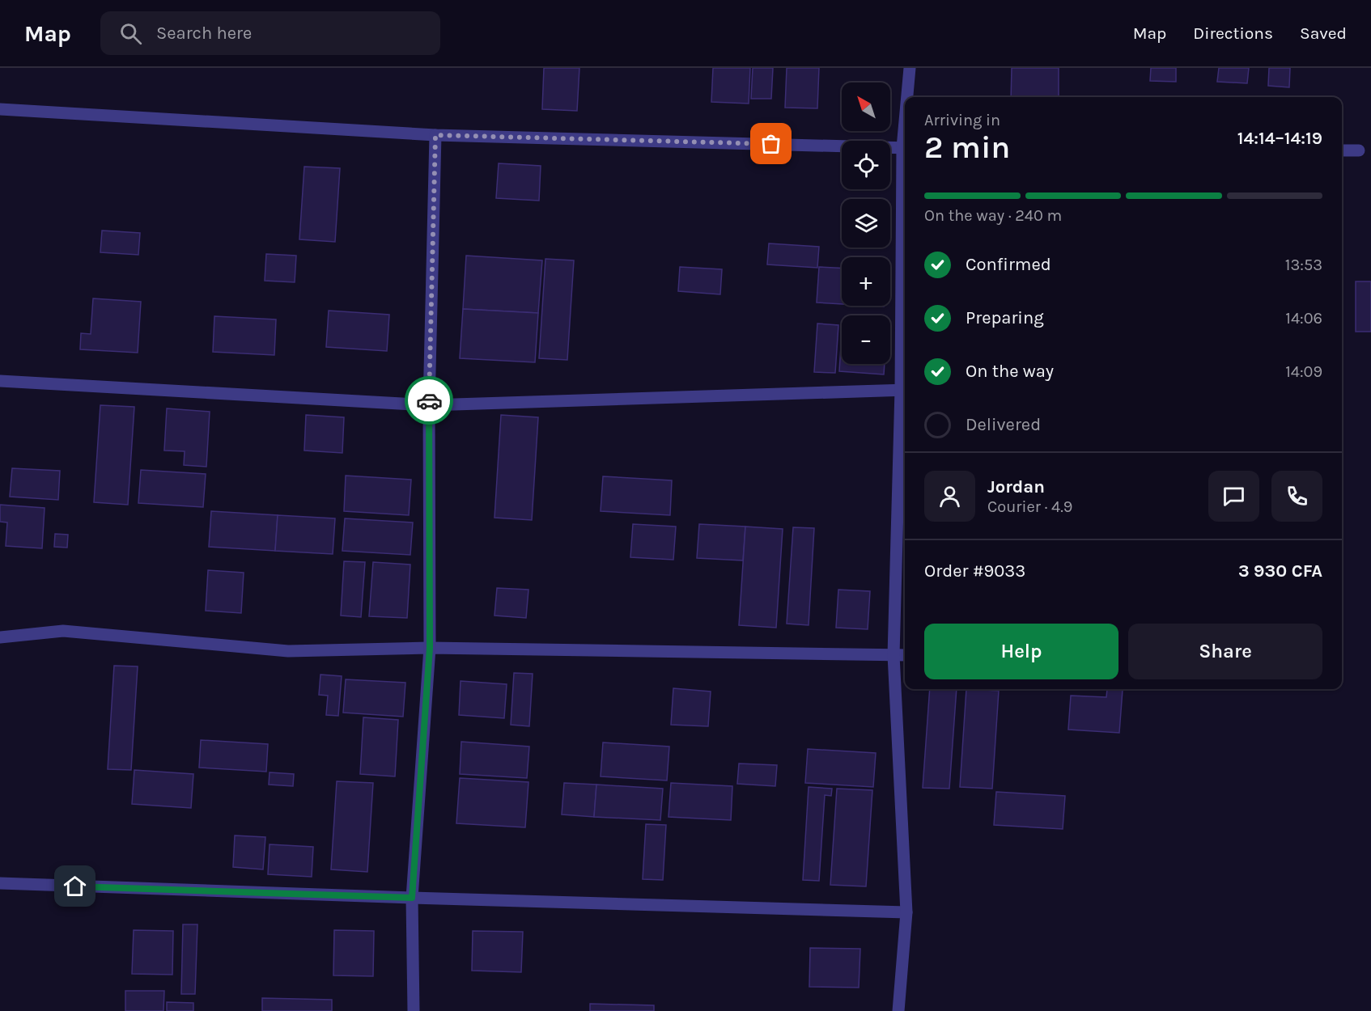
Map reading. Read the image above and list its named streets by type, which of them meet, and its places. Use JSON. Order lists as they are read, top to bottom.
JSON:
{
  "north": "top left",
  "page": {
    "header": "Map",
    "search": "Search here",
    "nav": ["Map", "Directions", "Saved"],
    "map_buttons": ["+", "−"],
    "heading": ["2 min", "Arriving in", "14:14–14:19"],
    "panel": [
      "Jordan",
      "Courier · 4.9",
      "Order #9033",
      "3 930 CFA"
    ],
    "bar": "On the way · 240 m",
    "list": [
      ["Confirmed", "13:53"],
      ["Preparing", "14:06"],
      ["On the way", "14:09"],
      "Delivered"
    ],
    "buttons": ["Help", "Share"]
  }
}
